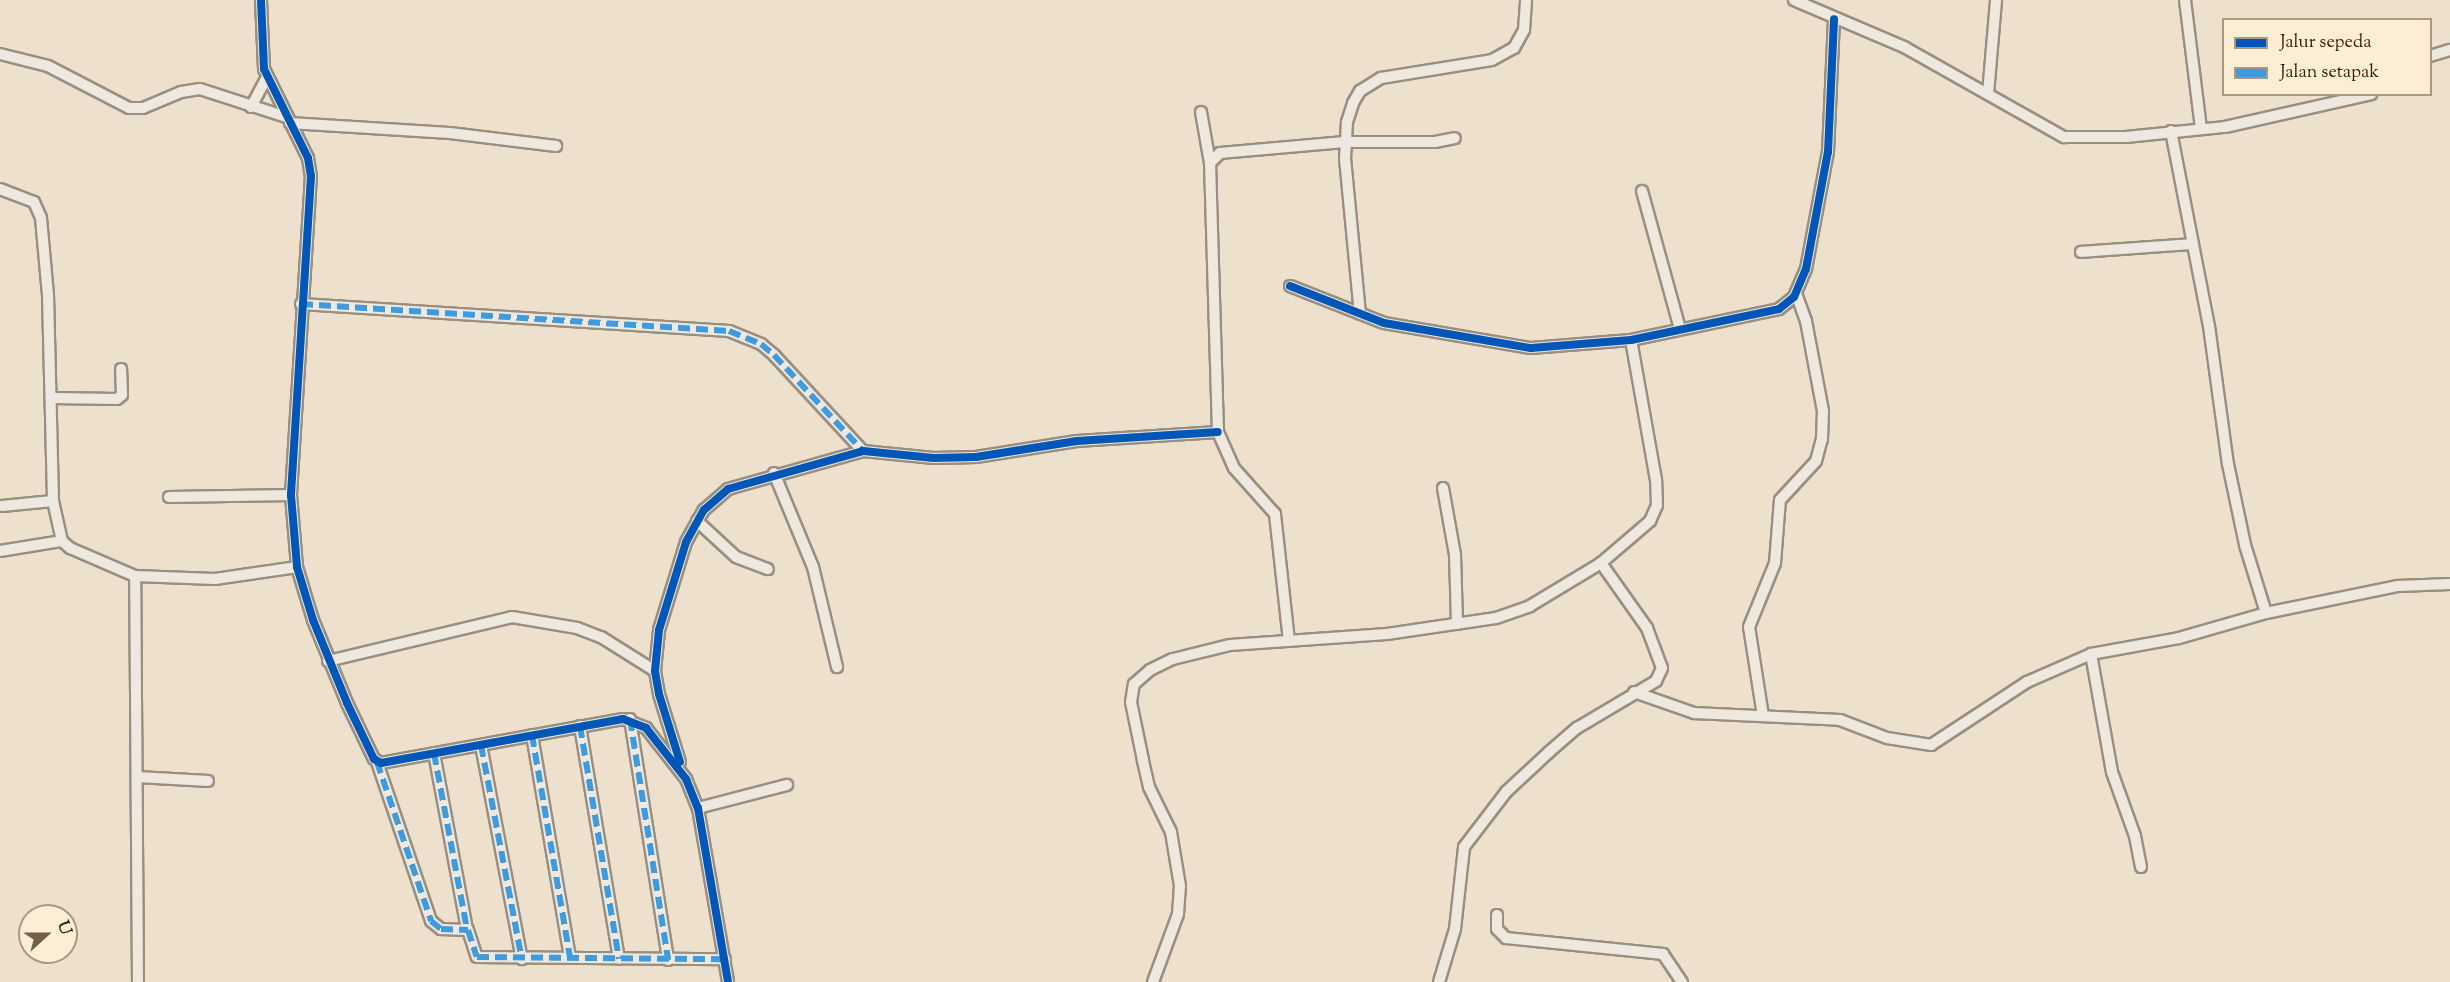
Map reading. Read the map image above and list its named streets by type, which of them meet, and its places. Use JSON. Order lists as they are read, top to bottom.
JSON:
{
  "legend": ["Jalur sepeda", "Jalan setapak"],
  "north": "right"
}
